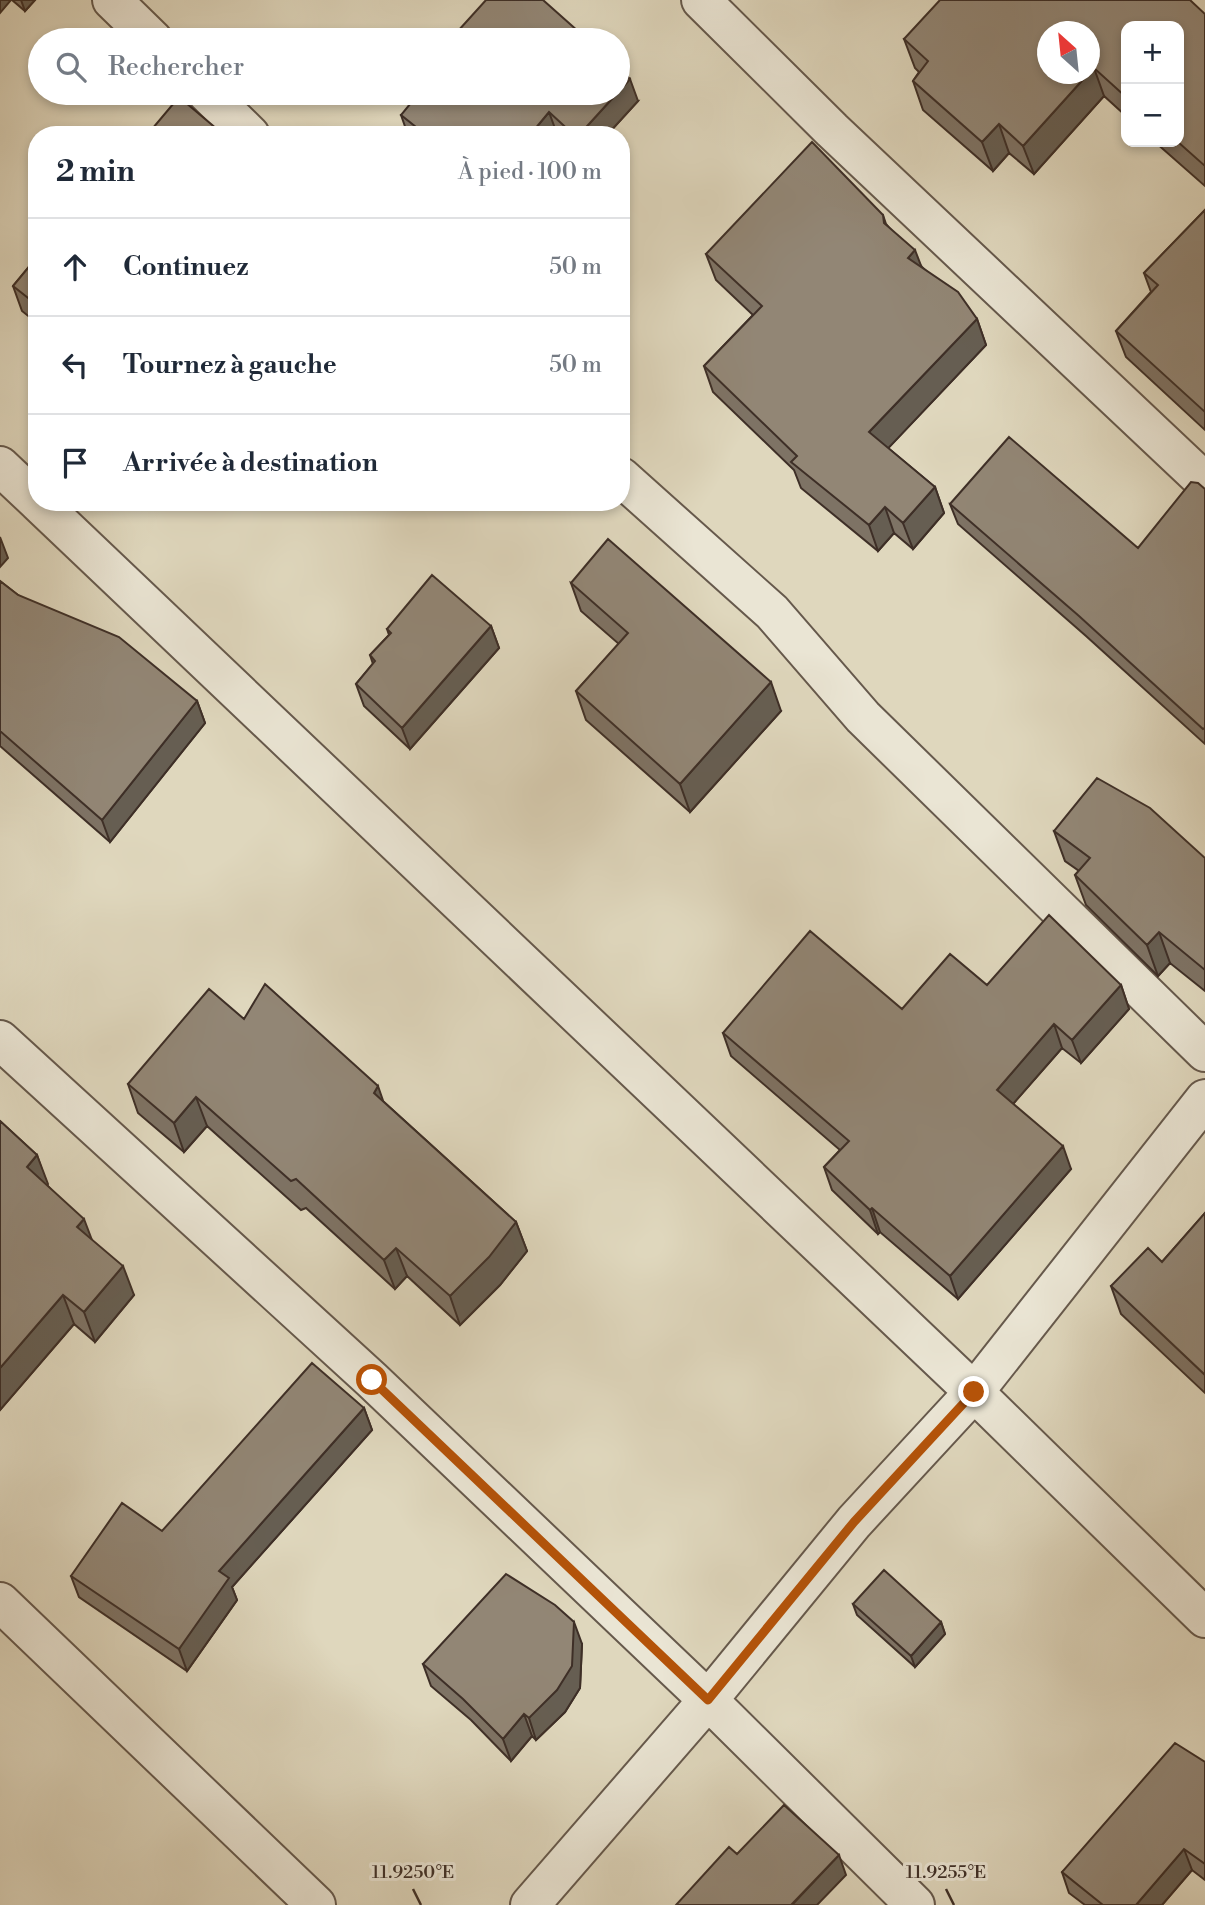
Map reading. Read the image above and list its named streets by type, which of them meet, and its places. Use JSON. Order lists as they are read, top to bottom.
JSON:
{
  "north": "top left",
  "page": {
    "map_buttons": ["+", "−"],
    "search": "Rechercher",
    "heading": ["2 min", "À pied · 100 m"],
    "list": [
      ["Continuez", "50 m"],
      ["Tournez à gauche", "50 m"],
      "Arrivée à destination"
    ]
  },
  "coordinates": ["11.9250°E", "11.9255°E"]
}
